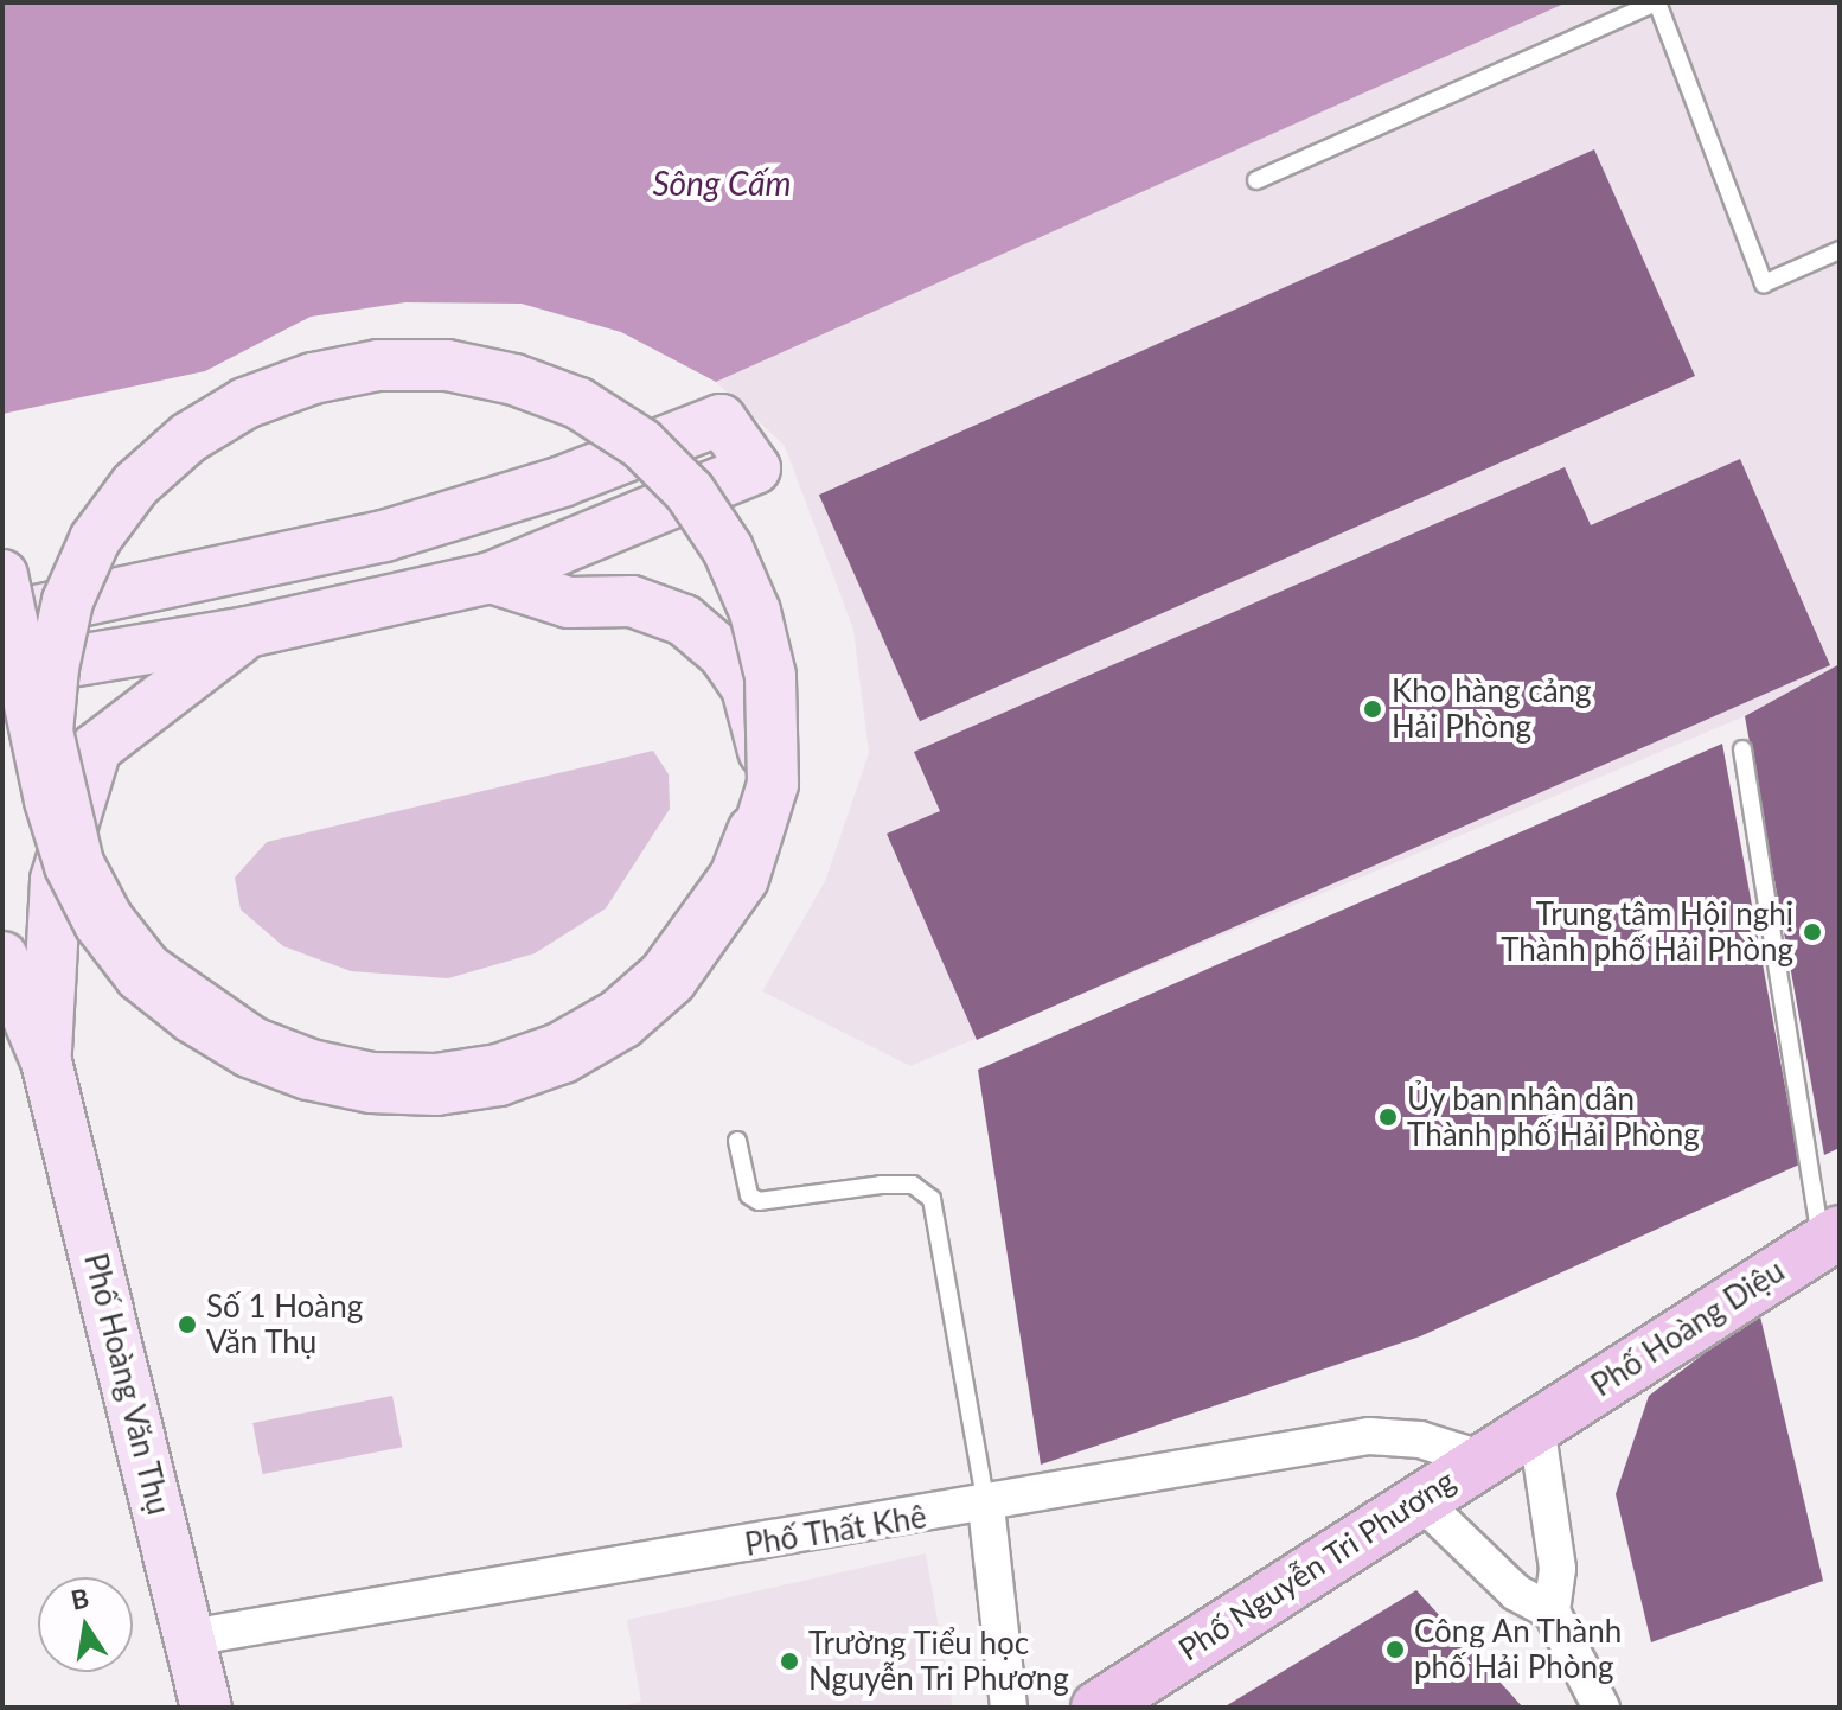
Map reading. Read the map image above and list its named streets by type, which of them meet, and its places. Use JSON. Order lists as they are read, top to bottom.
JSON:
{
  "streets": {
    "main road": ["Phố Hoàng Diệu", "Phố Hoàng Văn Thụ", "Phố Nguyễn Tri Phương"],
    "street": ["Phố Thất Khê"]
  },
  "crossings": [
    ["Phố Hoàng Diệu", "Phố Nguyễn Tri Phương"],
    ["Phố Hoàng Văn Thụ", "Phố Thất Khê"],
    ["Phố Thất Khê", "Phố Nguyễn Tri Phương"]
  ],
  "water": ["Sông Cấm"],
  "places": [
    "Kho hàng cảng Hải Phòng",
    "Trung tâm Hội nghị Thành phố Hải Phòng",
    "Ủy ban nhân dân Thành phố Hải Phòng",
    "Số 1 Hoàng Văn Thụ",
    "Công An Thành phố Hải Phòng",
    "Trường Tiểu học Nguyễn Tri Phương"
  ],
  "north": "top"
}
